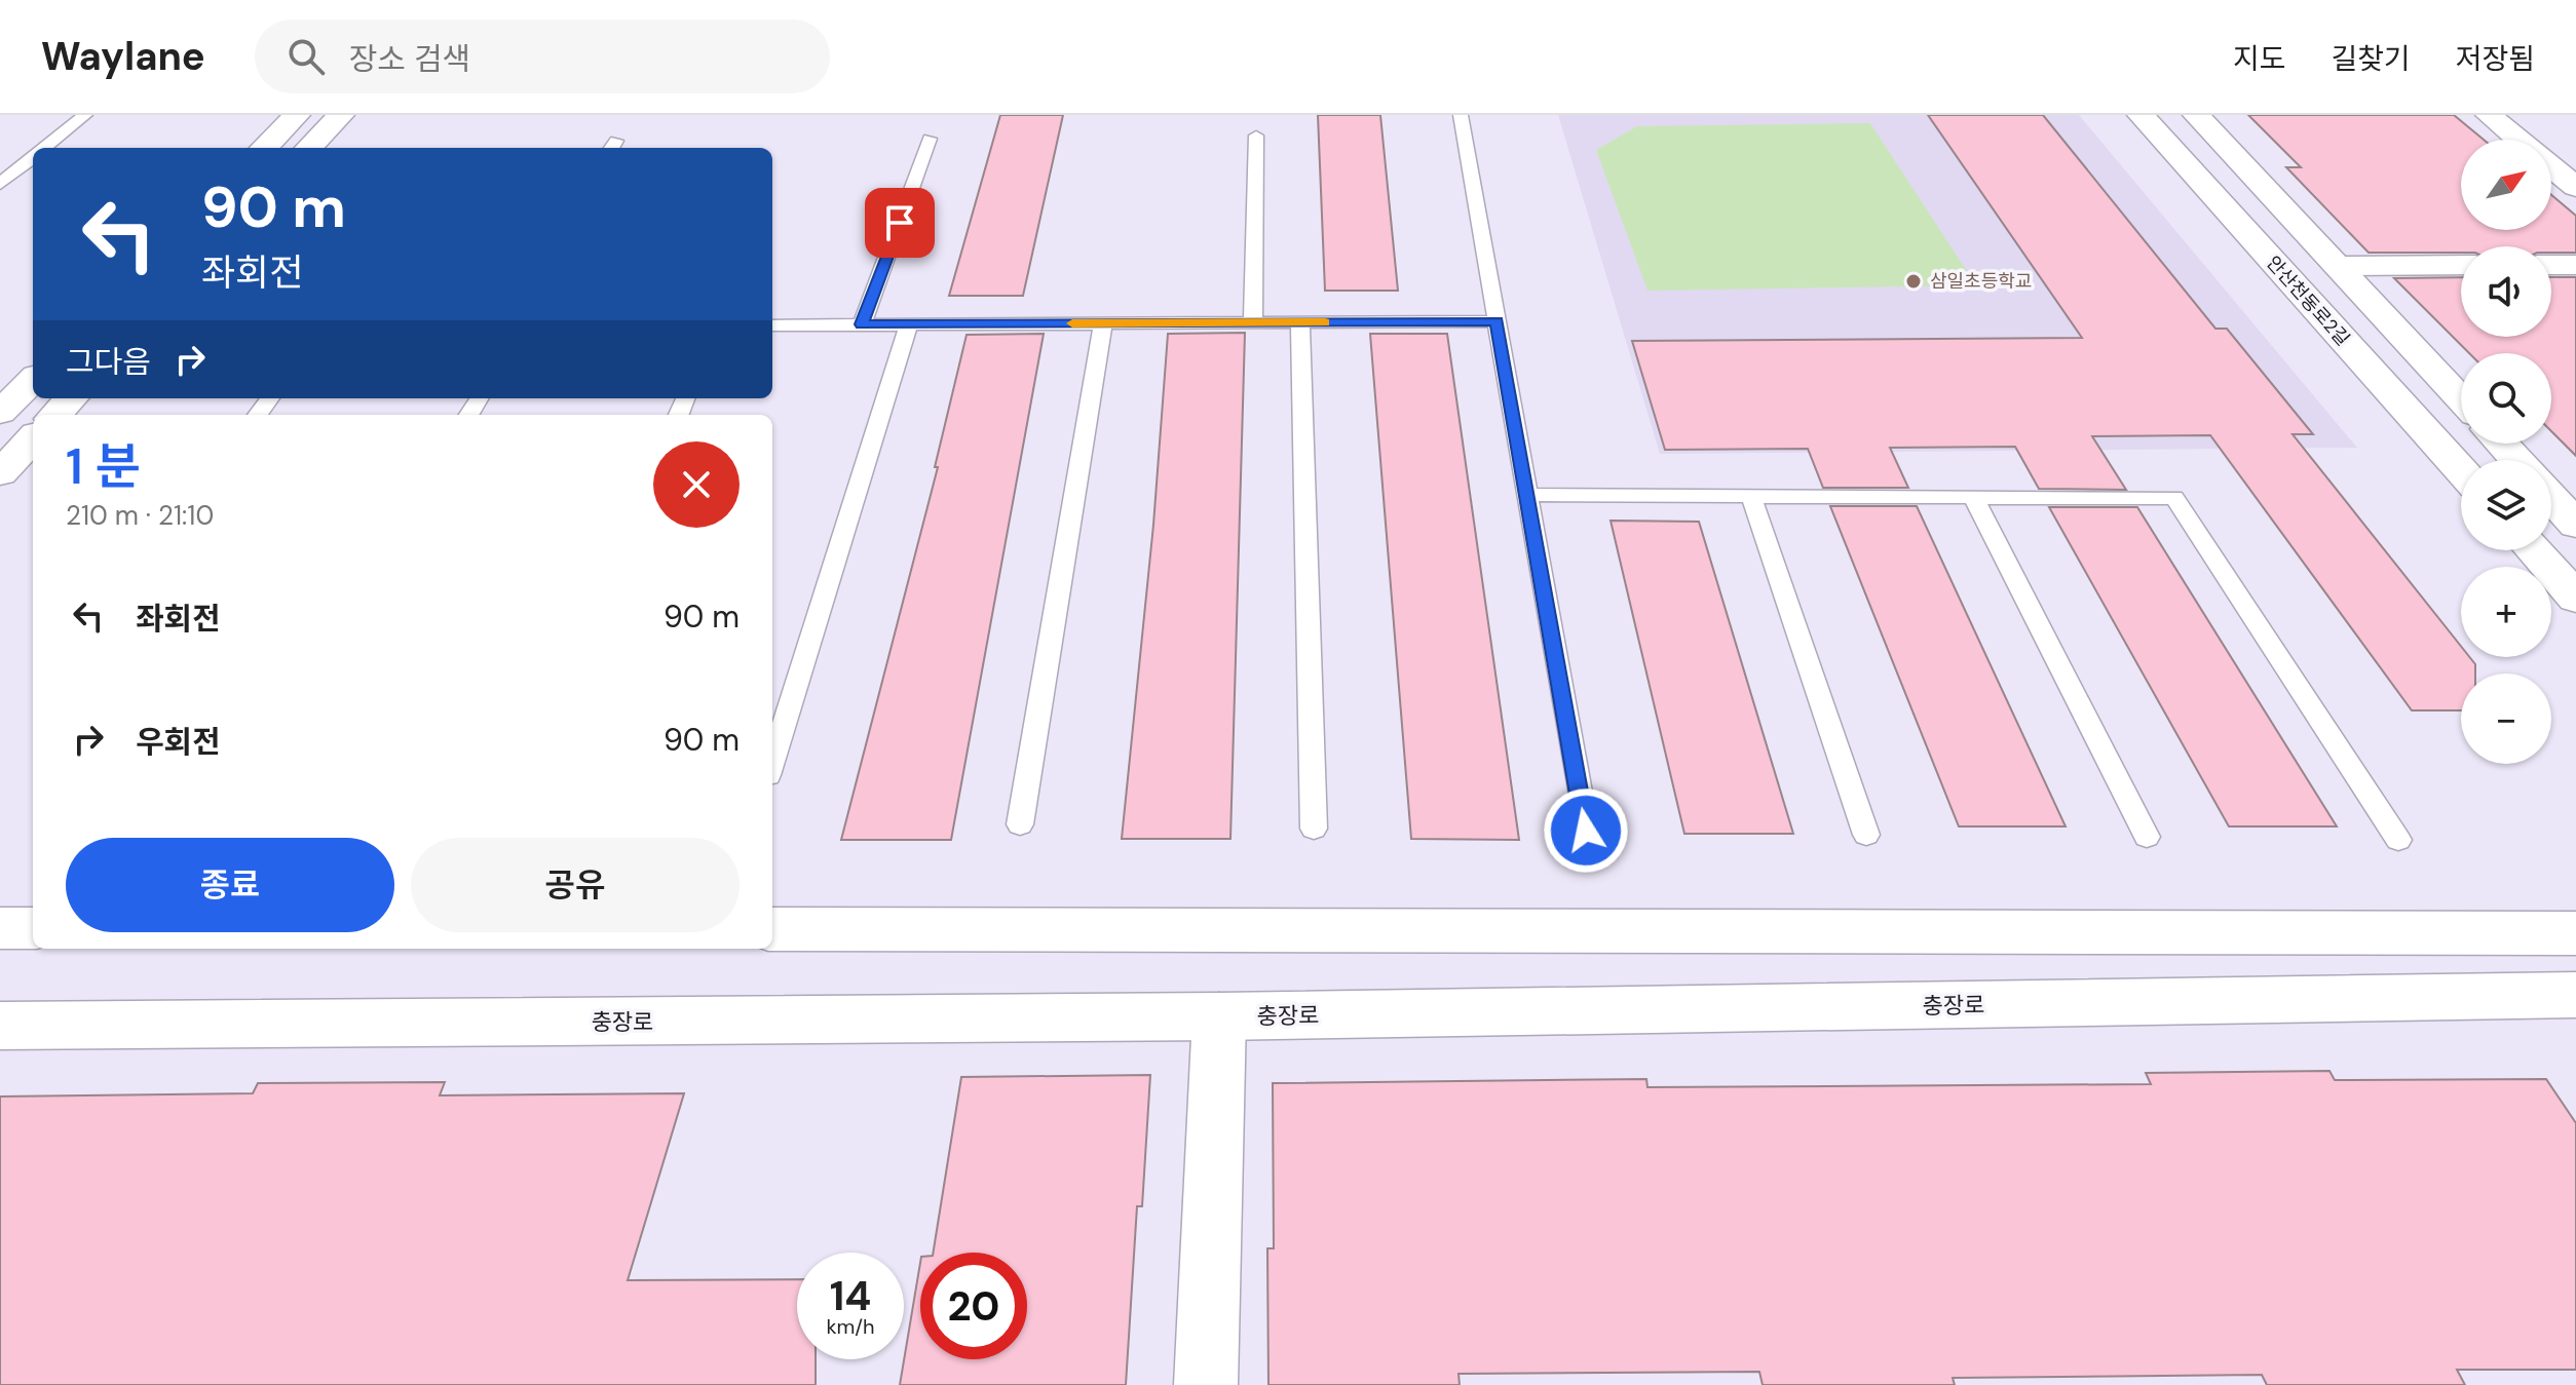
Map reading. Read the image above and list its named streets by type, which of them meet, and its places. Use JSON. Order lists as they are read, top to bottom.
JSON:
{
  "streets": {
    "street": ["안산천동로2길", "충장로"]
  },
  "places": ["삼일초등학교"],
  "north": "top right",
  "page": {
    "header": "Waylane",
    "search": "장소 검색",
    "nav": ["지도", "길찾기", "저장됨"],
    "map_buttons": ["+", "−"],
    "turn": ["90 m", "좌회전"],
    "then": "그다음",
    "heading": ["1 분", "210 m · 21:10"],
    "list": [
      {
        "name": "좌회전",
        "value": "90 m"
      },
      {
        "name": "우회전",
        "value": "90 m"
      }
    ],
    "buttons": ["종료", "공유"],
    "speed": "14 km/h",
    "limit": "20"
  }
}
